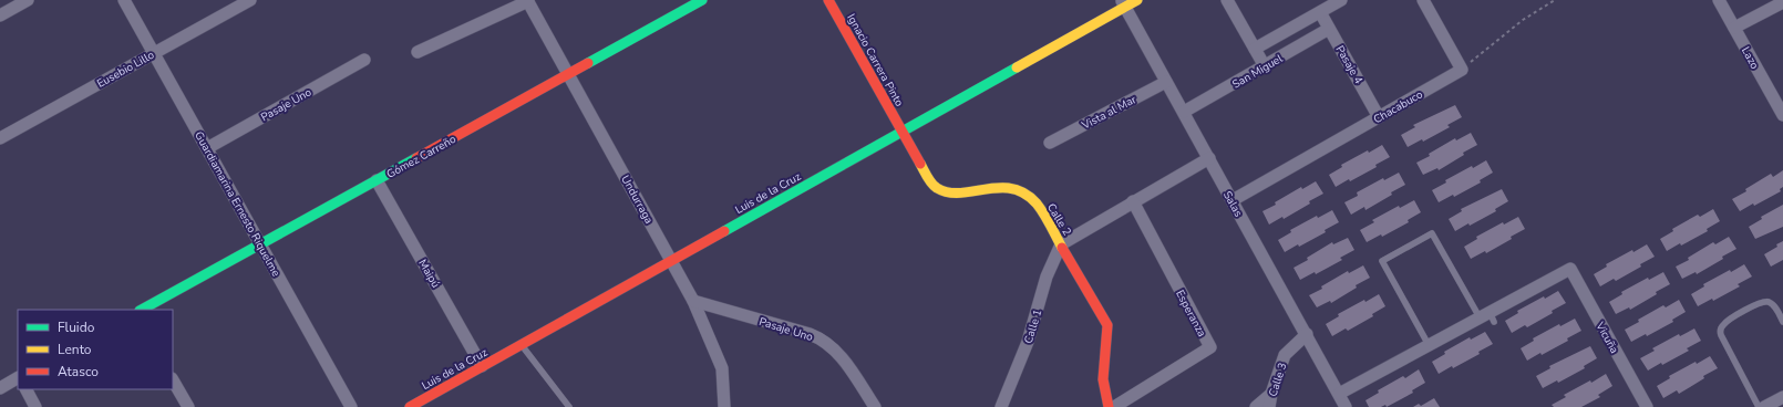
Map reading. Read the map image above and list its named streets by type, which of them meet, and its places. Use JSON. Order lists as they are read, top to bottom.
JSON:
{
  "streets": {
    "street": [
      "Lazo",
      "Ignacio Carrera Pinto",
      "Pasaje 4",
      "Eusebio Lillo",
      "San Miguel",
      "Pasaje Uno",
      "Chacabuco",
      "Vista al Mar",
      "Gómez Carreño",
      "Luis de la Cruz",
      "Undurraga",
      "Guardiamarina Ernesto Riquelme",
      "Salas",
      "Calle 2",
      "Maipú",
      "Esperanza",
      "Calle 1",
      "Vicuña",
      "Calle 3"
    ]
  },
  "crossings": [
    ["Ignacio Carrera Pinto", "Luis de la Cruz"],
    ["Ignacio Carrera Pinto", "Calle 2"],
    ["Pasaje 4", "San Miguel"],
    ["Pasaje 4", "Chacabuco"],
    ["Eusebio Lillo", "Guardiamarina Ernesto Riquelme"],
    ["San Miguel", "Salas"],
    ["Pasaje Uno", "Undurraga"],
    ["Pasaje Uno", "Guardiamarina Ernesto Riquelme"],
    ["Chacabuco", "Salas"],
    ["Vista al Mar", "Salas"],
    ["Gómez Carreño", "Undurraga"],
    ["Gómez Carreño", "Guardiamarina Ernesto Riquelme"],
    ["Gómez Carreño", "Maipú"],
    ["Luis de la Cruz", "Undurraga"],
    ["Luis de la Cruz", "Salas"],
    ["Luis de la Cruz", "Calle 2"],
    ["Luis de la Cruz", "Maipú"],
    ["Salas", "Calle 3"],
    ["Calle 2", "Calle 1"]
  ],
  "legend": ["Fluido", "Lento", "Atasco"]
}
